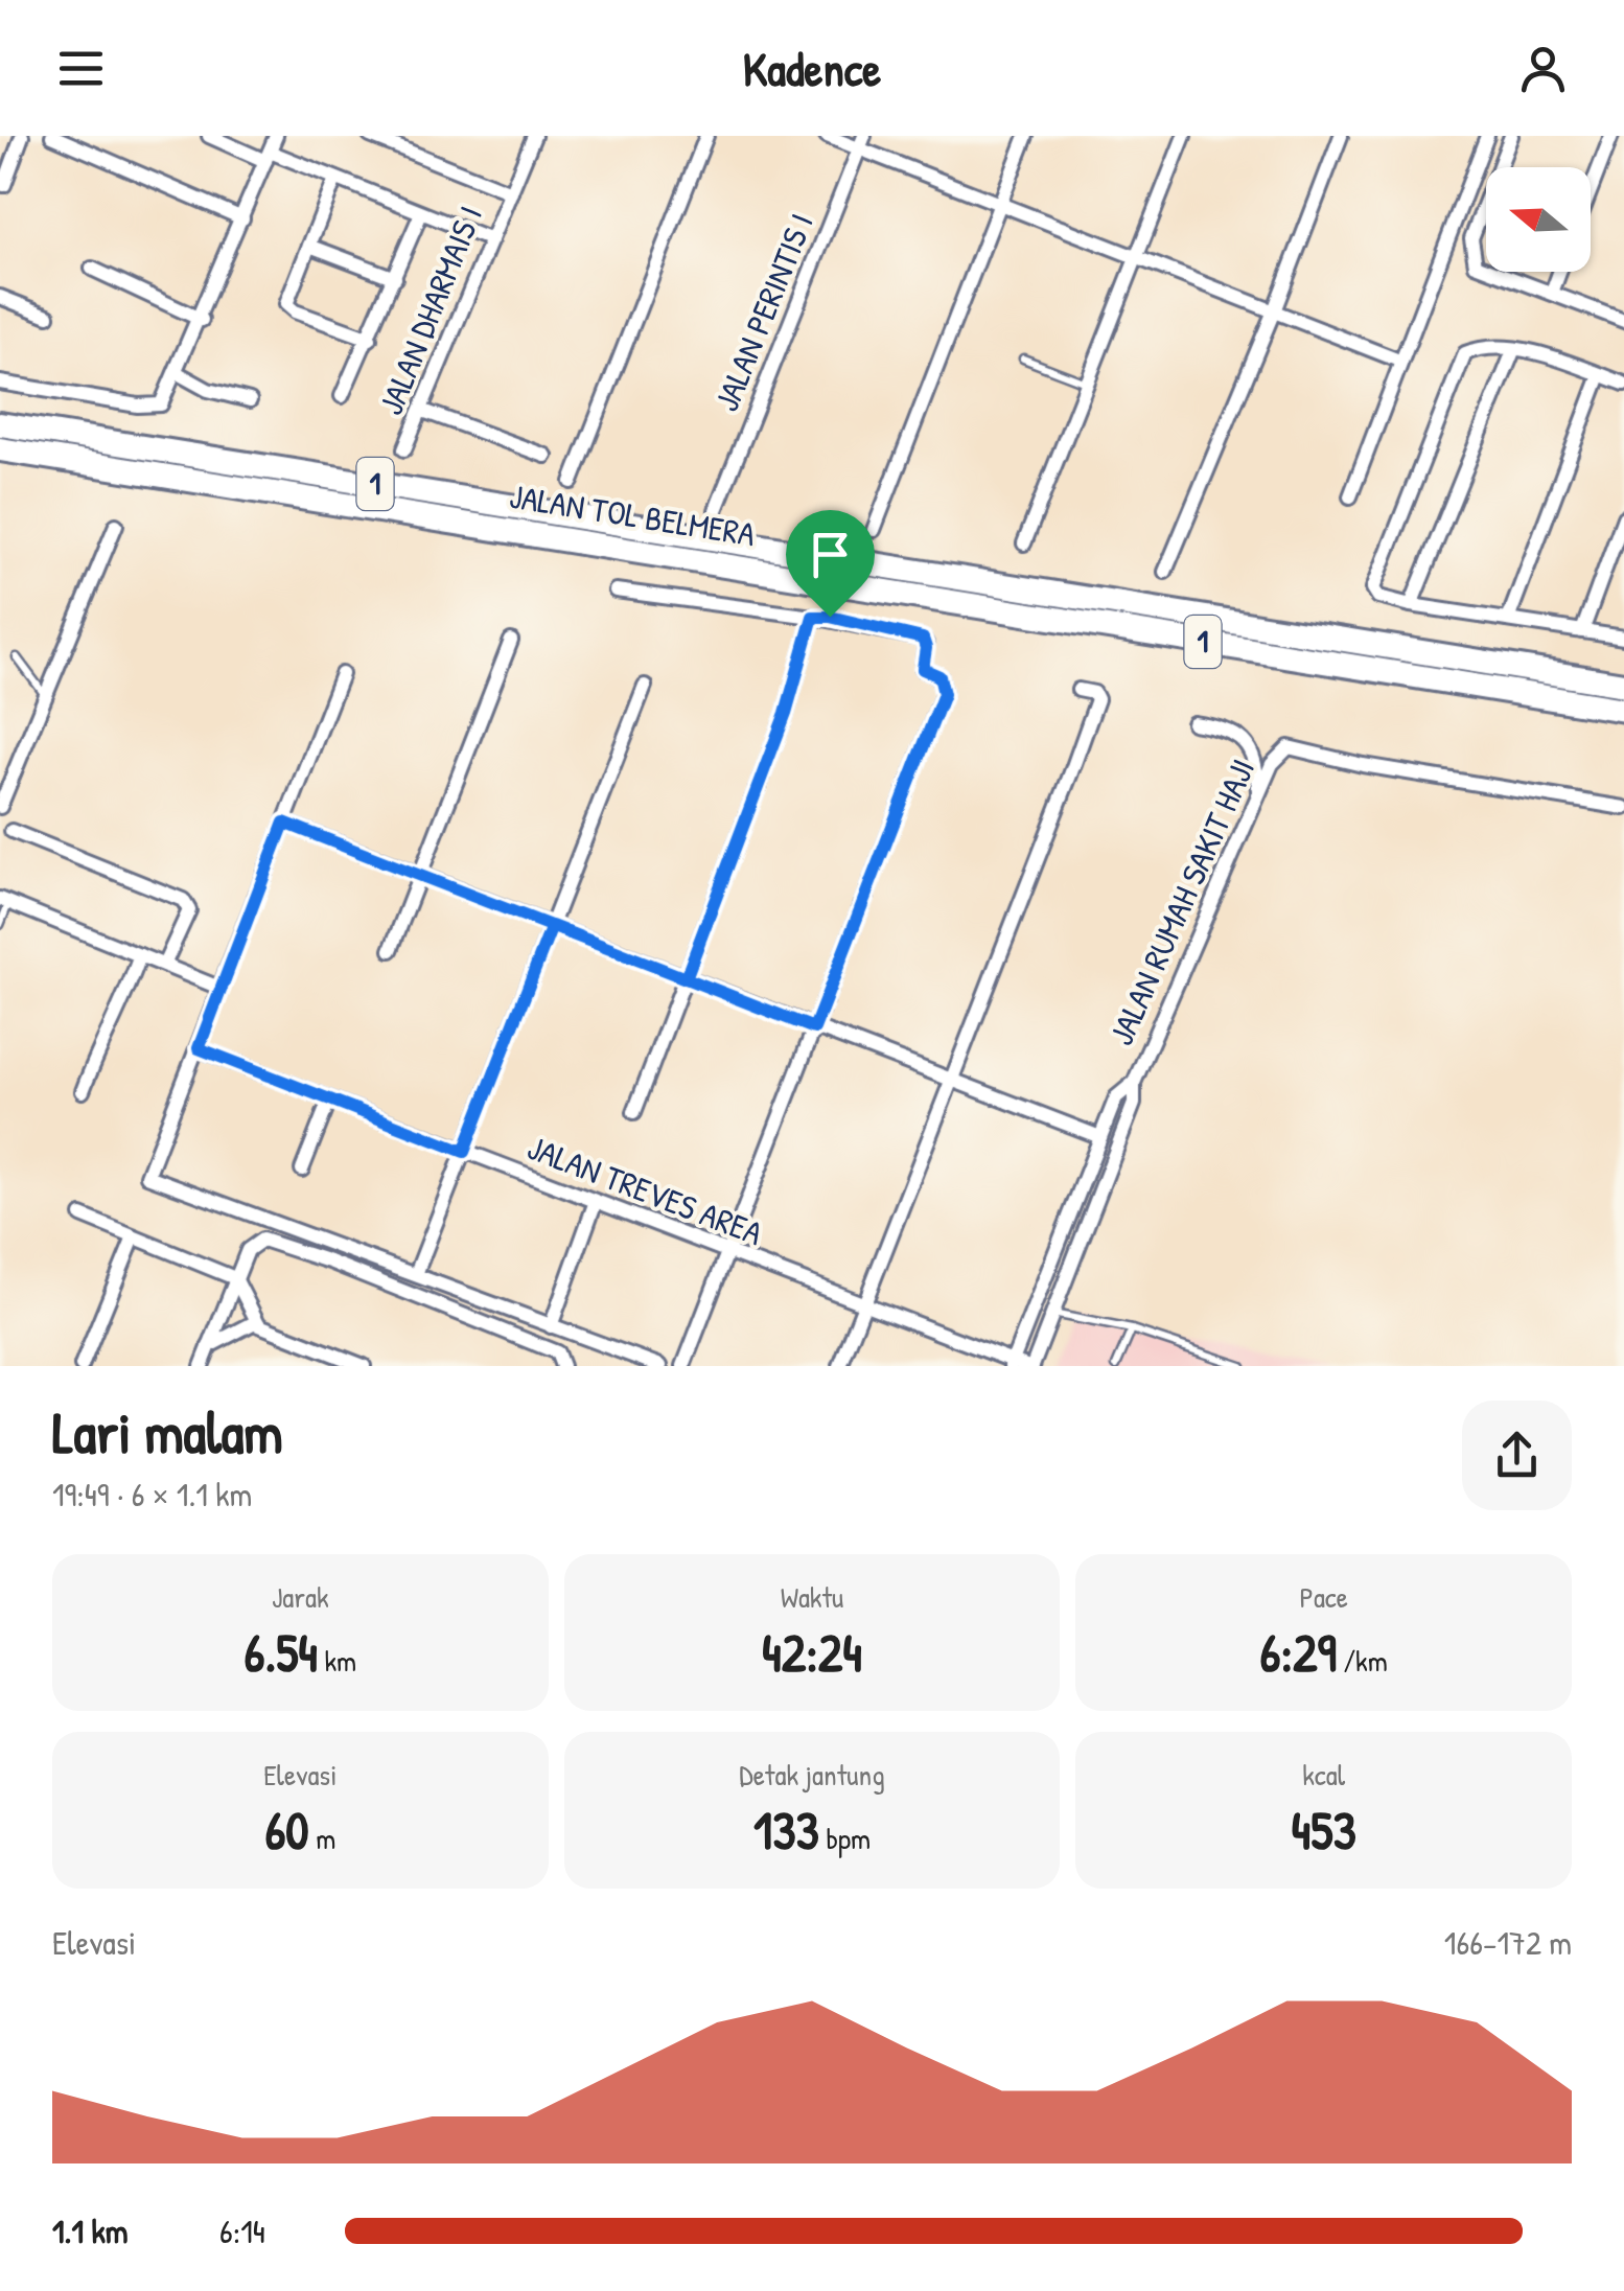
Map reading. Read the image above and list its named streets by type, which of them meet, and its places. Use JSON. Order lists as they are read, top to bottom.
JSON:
{
  "streets": {
    "highway": ["1", "JALAN TOL BELMERA"],
    "street": [
      "JALAN DHARMAIS I",
      "JALAN PERINTIS I",
      "JALAN RUMAH SAKIT HAJI",
      "JALAN TREVES AREA"
    ]
  },
  "crossings": [
    ["JALAN RUMAH SAKIT HAJI", "JALAN TREVES AREA"]
  ],
  "north": "left",
  "page": {
    "header": "Kadence",
    "heading": ["Lari malam", "19:49 · 6 × 1.1 km"],
    "stats": [
      ["Jarak", "6.54 km"],
      ["Waktu", "42:24"],
      ["Pace", "6:29 /km"],
      ["Elevasi", "60 m"],
      ["Detak jantung", "133 bpm"],
      ["kcal", "453"]
    ],
    "chart": ["Elevasi", "166–172 m"],
    "list": [
      {
        "name": "1.1 km",
        "note": "6:14"
      }
    ]
  }
}
